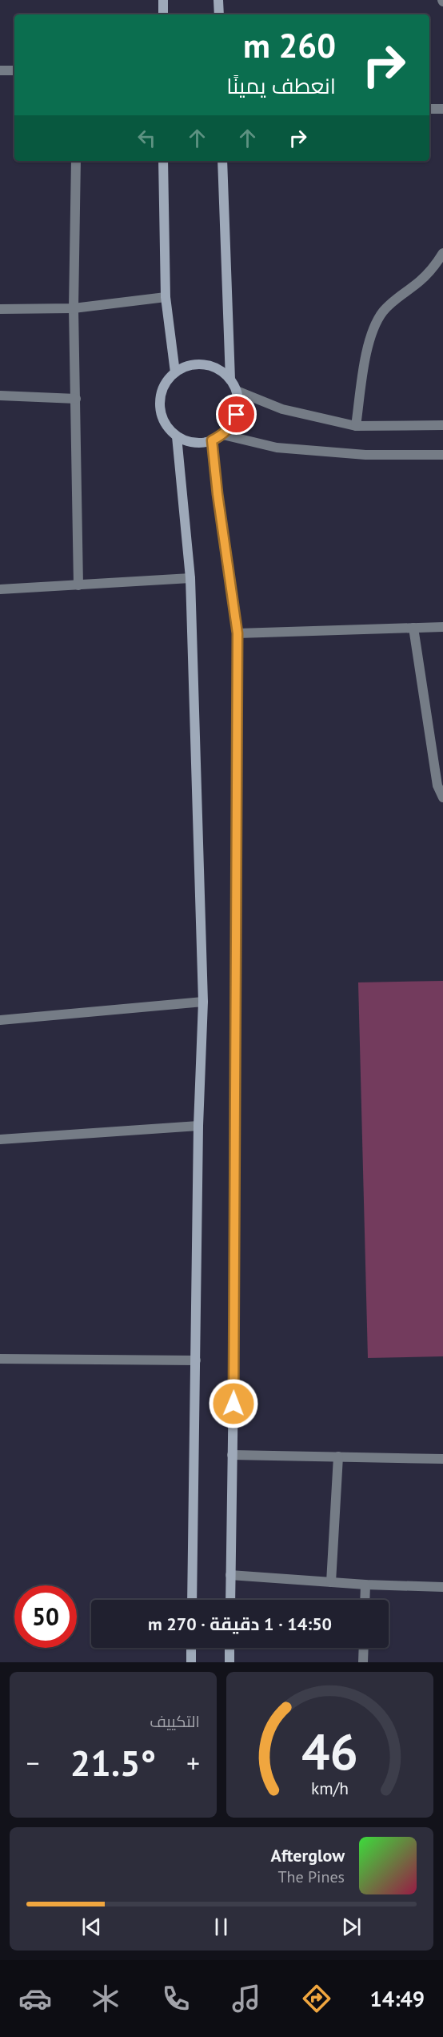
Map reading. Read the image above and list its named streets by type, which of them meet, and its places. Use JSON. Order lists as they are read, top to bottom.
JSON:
{
  "page": {
    "turn": ["260 m", "انعطف يمينًا"],
    "limit": "50",
    "trip": "14:50 · 1 دقيقة · 270 m",
    "tile": "التكييف",
    "heat": ["−", "21.5°", "+"],
    "song": ["Afterglow", "The Pines"],
    "tabs": "14:49",
    "gauge": ["46", "km/h"]
  }
}
